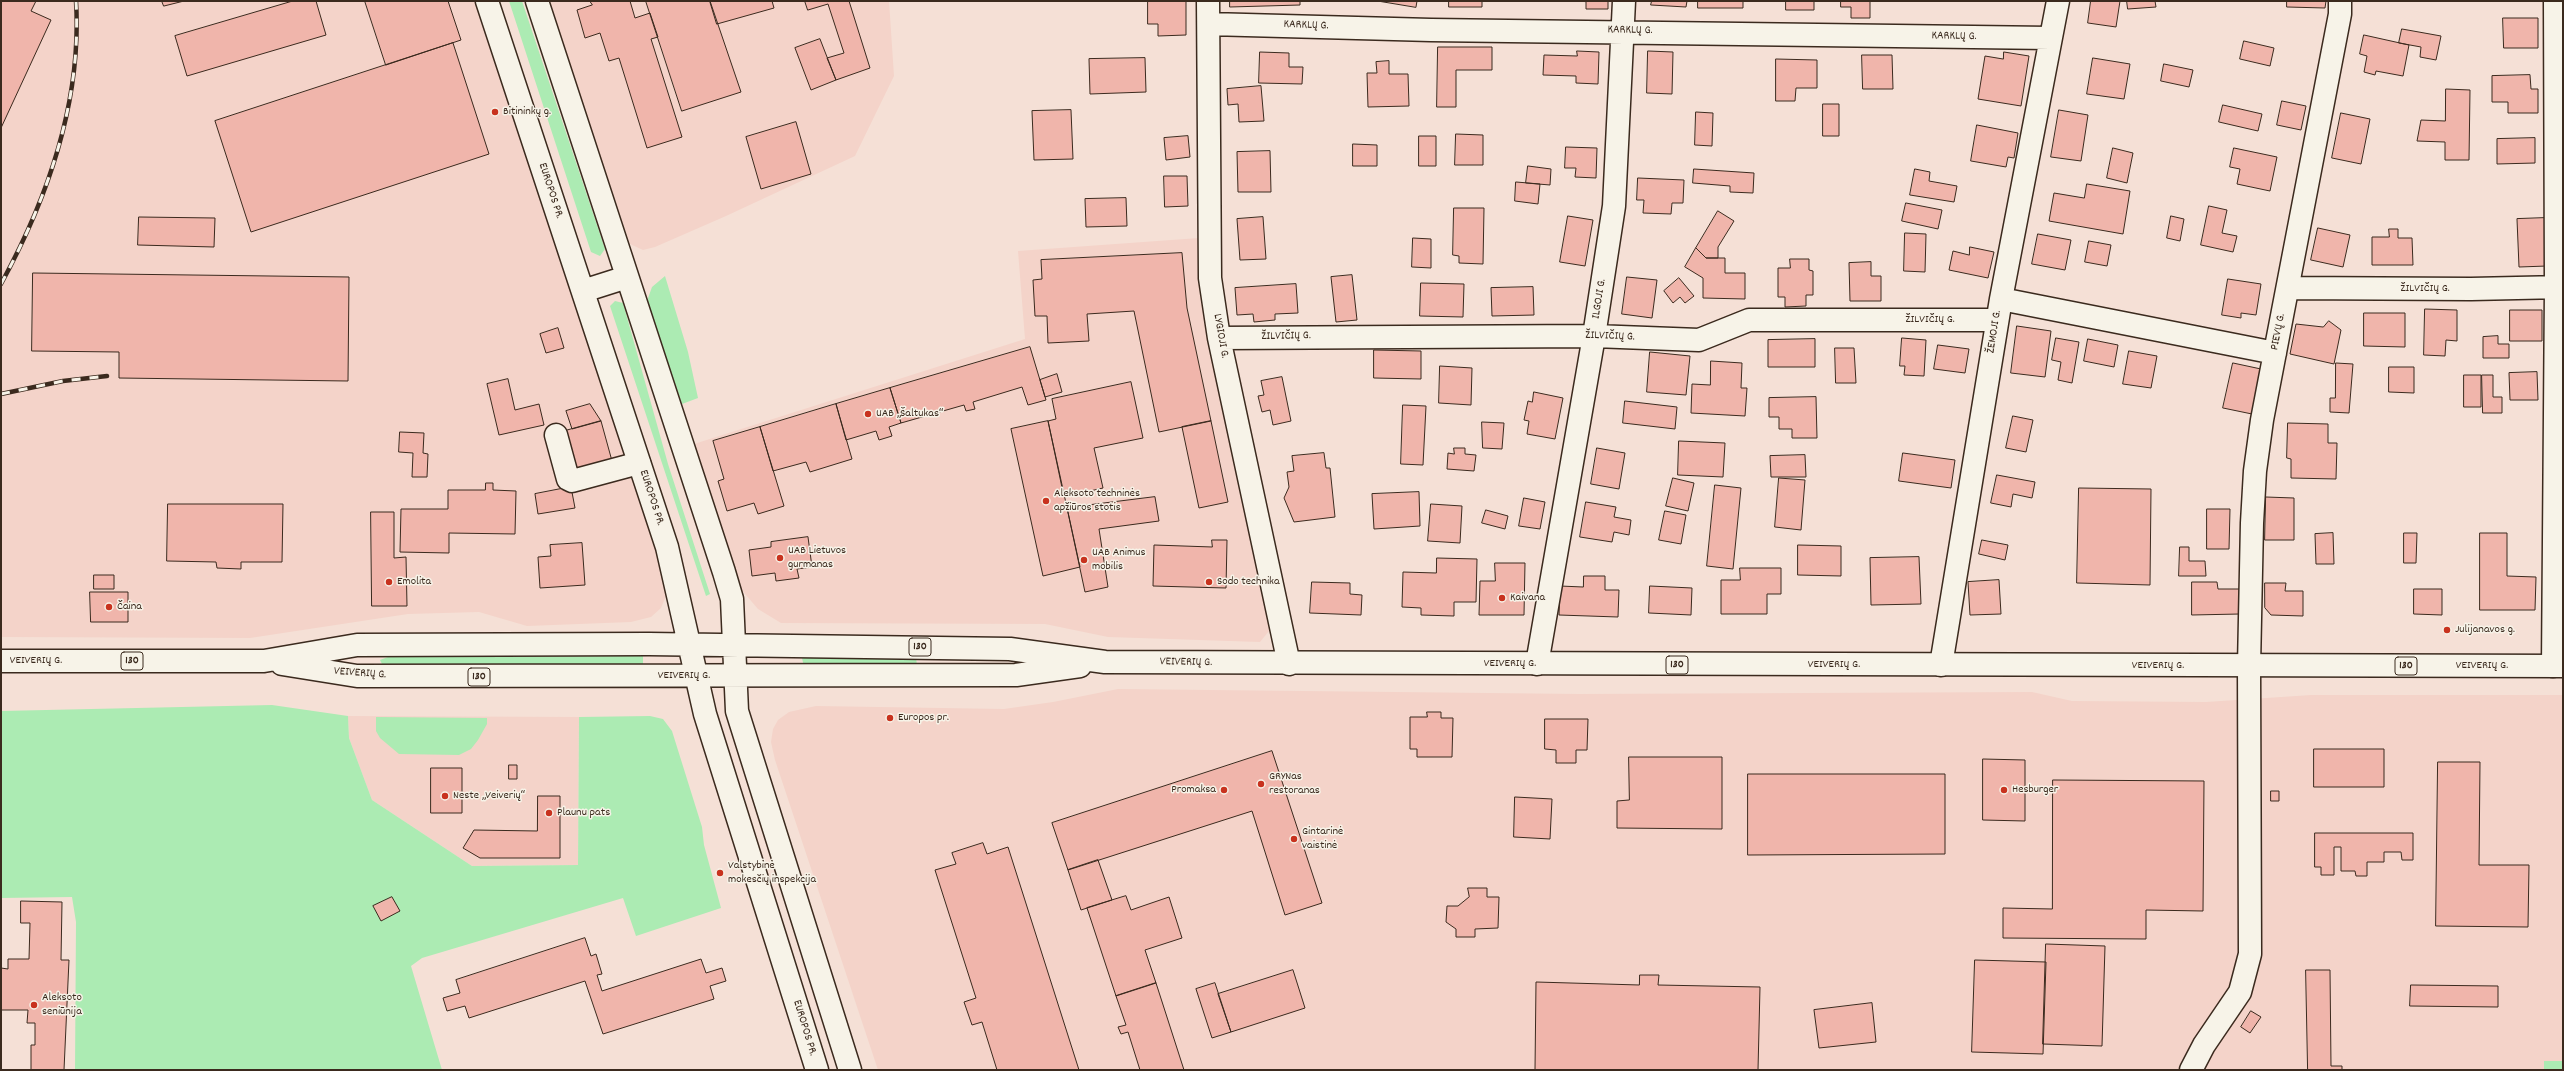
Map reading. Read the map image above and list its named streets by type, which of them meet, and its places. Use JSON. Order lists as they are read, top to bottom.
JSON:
{
  "streets": {
    "street": [
      "KARKLŲ G.",
      "EUROPOS PR.",
      "ŽILVIČIŲ G.",
      "ILGOJI G.",
      "ŽEMOJI G.",
      "PIEVŲ G.",
      "LYGIOJI G.",
      "130",
      "VEIVERIŲ G."
    ]
  },
  "crossings": [
    ["KARKLŲ G.", "ILGOJI G."],
    ["KARKLŲ G.", "ŽEMOJI G."],
    ["KARKLŲ G.", "LYGIOJI G."],
    ["EUROPOS PR.", "VEIVERIŲ G."],
    ["ŽILVIČIŲ G.", "ILGOJI G."],
    ["ŽILVIČIŲ G.", "ŽEMOJI G."],
    ["ŽILVIČIŲ G.", "PIEVŲ G."],
    ["ŽILVIČIŲ G.", "LYGIOJI G."],
    ["ILGOJI G.", "VEIVERIŲ G."],
    ["ŽEMOJI G.", "VEIVERIŲ G."],
    ["PIEVŲ G.", "VEIVERIŲ G."],
    ["LYGIOJI G.", "VEIVERIŲ G."]
  ],
  "places": [
    "Bitininkų g.",
    "UAB „Šaltukas“",
    "Aleksoto techninės apžiūros stotis",
    "UAB Lietuvos gurmanas",
    "UAB Animus mobilis",
    "Emolita",
    "Sodo technika",
    "Kaivana",
    "Čaina",
    "Julijanavos g.",
    "Europos pr.",
    "GRYNas restoranas",
    "Promaksa",
    "Hesburger",
    "Neste „Veiverių“",
    "Plaunu pats",
    "Gintarinė vaistinė",
    "Valstybinė mokesčių inspekcija",
    "Aleksoto seniūnija"
  ]
}
